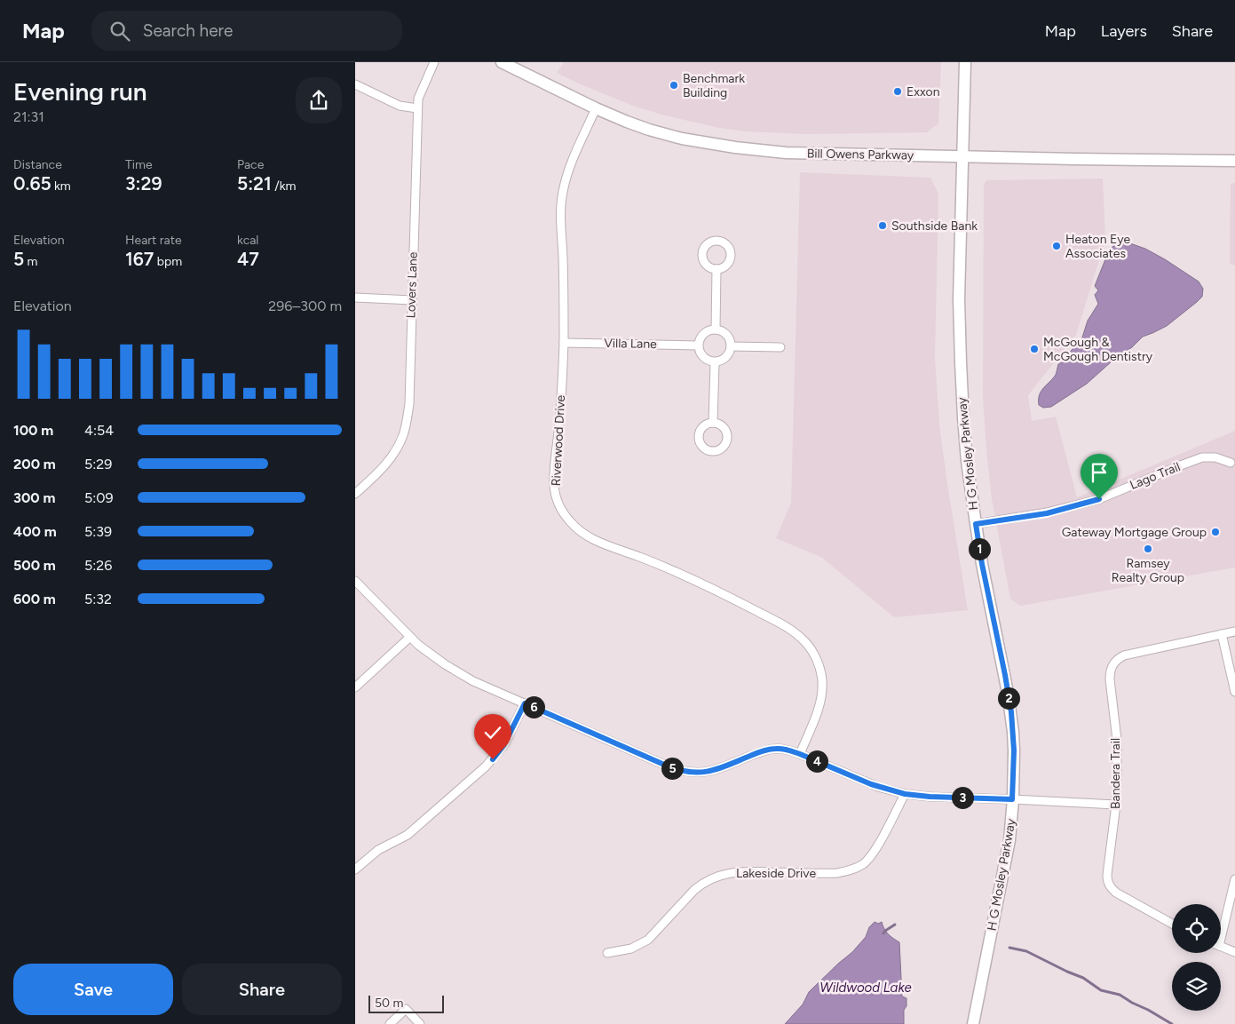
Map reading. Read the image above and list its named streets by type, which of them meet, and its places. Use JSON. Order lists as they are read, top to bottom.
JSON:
{
  "streets": {
    "main road": ["Bill Owens Parkway", "H G Mosley Parkway"],
    "street": [
      "Lovers Lane",
      "Villa Lane",
      "Riverwood Drive",
      "Lago Trail",
      "Bandera Trail",
      "Lakeside Drive"
    ]
  },
  "crossings": [
    ["Bill Owens Parkway", "Riverwood Drive"],
    ["Bill Owens Parkway", "H G Mosley Parkway"],
    ["Villa Lane", "Riverwood Drive"],
    ["H G Mosley Parkway", "Lago Trail"]
  ],
  "water": ["Wildwood Lake"],
  "places": [
    "Benchmark Building",
    "Exxon",
    "Southside Bank",
    "Heaton Eye Associates",
    "McGough & McGough Dentistry",
    "Gateway Mortgage Group",
    "Ramsey Realty Group"
  ],
  "scale_bar": "50 m",
  "page": {
    "header": "Map",
    "search": "Search here",
    "nav": ["Map", "Layers", "Share"],
    "heading": ["Evening run", "21:31"],
    "stats": [
      ["Distance", "0.65 km"],
      ["Time", "3:29"],
      ["Pace", "5:21 /km"],
      ["Elevation", "5 m"],
      ["Heart rate", "167 bpm"],
      ["kcal", "47"]
    ],
    "chart": ["Elevation", "296–300 m"],
    "list": [
      {
        "name": "100 m",
        "note": "4:54"
      },
      {
        "name": "200 m",
        "note": "5:29"
      },
      {
        "name": "300 m",
        "note": "5:09"
      },
      {
        "name": "400 m",
        "note": "5:39"
      },
      {
        "name": "500 m",
        "note": "5:26"
      },
      {
        "name": "600 m",
        "note": "5:32"
      }
    ],
    "pins": [
      "1",
      "2",
      "6",
      "4",
      "5",
      "3"
    ],
    "buttons": ["Save", "Share"],
    "scale": "50 m"
  }
}
